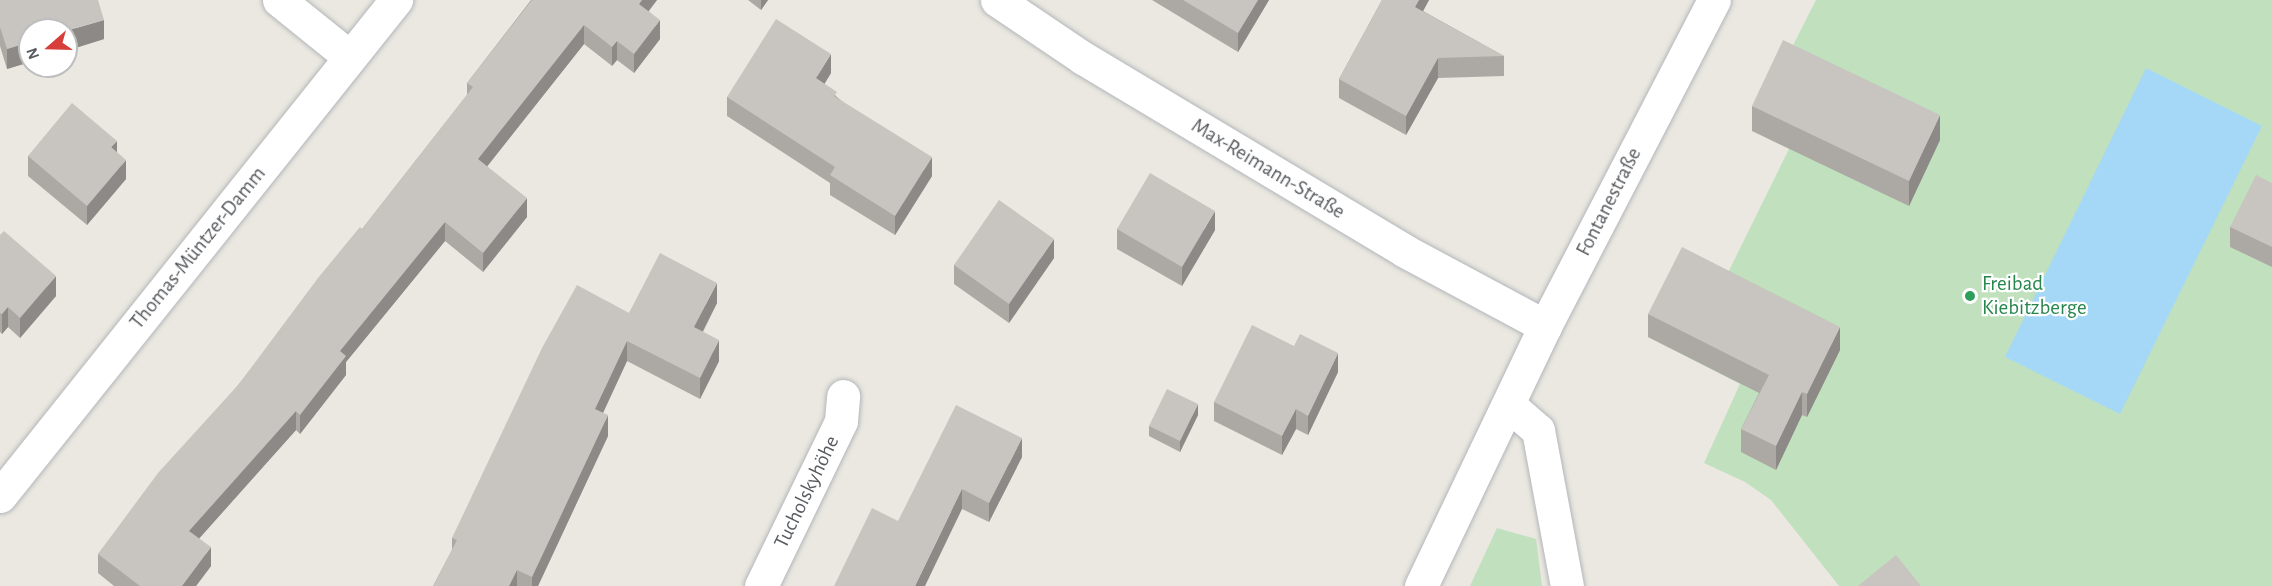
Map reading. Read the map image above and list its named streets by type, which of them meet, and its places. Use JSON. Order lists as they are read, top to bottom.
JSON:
{
  "streets": {
    "street": [
      "Max-Reimann-Straße",
      "Fontanestraße",
      "Thomas-Müntzer-Damm",
      "Tucholskyhöhe"
    ]
  },
  "crossings": [
    ["Max-Reimann-Straße", "Fontanestraße"]
  ],
  "places": ["Freibad Kiebitzberge"],
  "north": "left"
}
